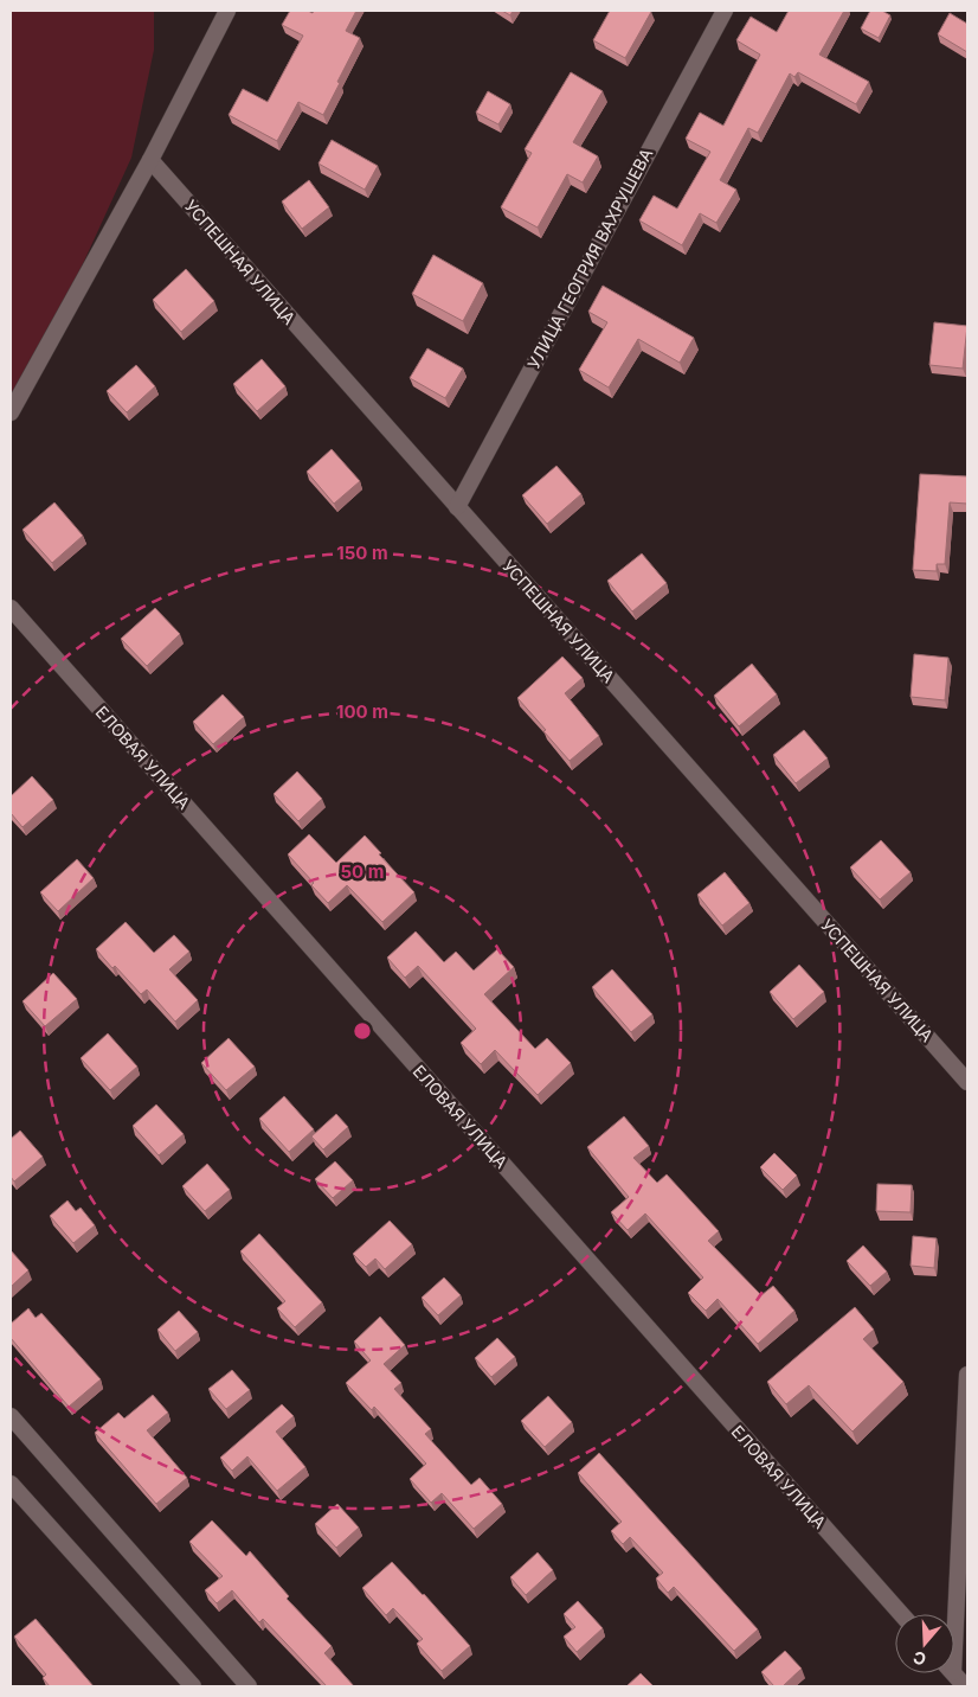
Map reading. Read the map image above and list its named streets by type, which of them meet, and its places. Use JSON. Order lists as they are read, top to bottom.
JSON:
{
  "streets": {
    "street": ["УЛИЦА ГЕОГРИЯ ВАХРУШЕВА", "УСПЕШНАЯ УЛИЦА", "ЕЛОВАЯ УЛИЦА"]
  },
  "crossings": [
    ["УЛИЦА ГЕОГРИЯ ВАХРУШЕВА", "УСПЕШНАЯ УЛИЦА"]
  ],
  "north": "bottom",
  "rings": ["150 m", "100 m", "50 m"]
}
